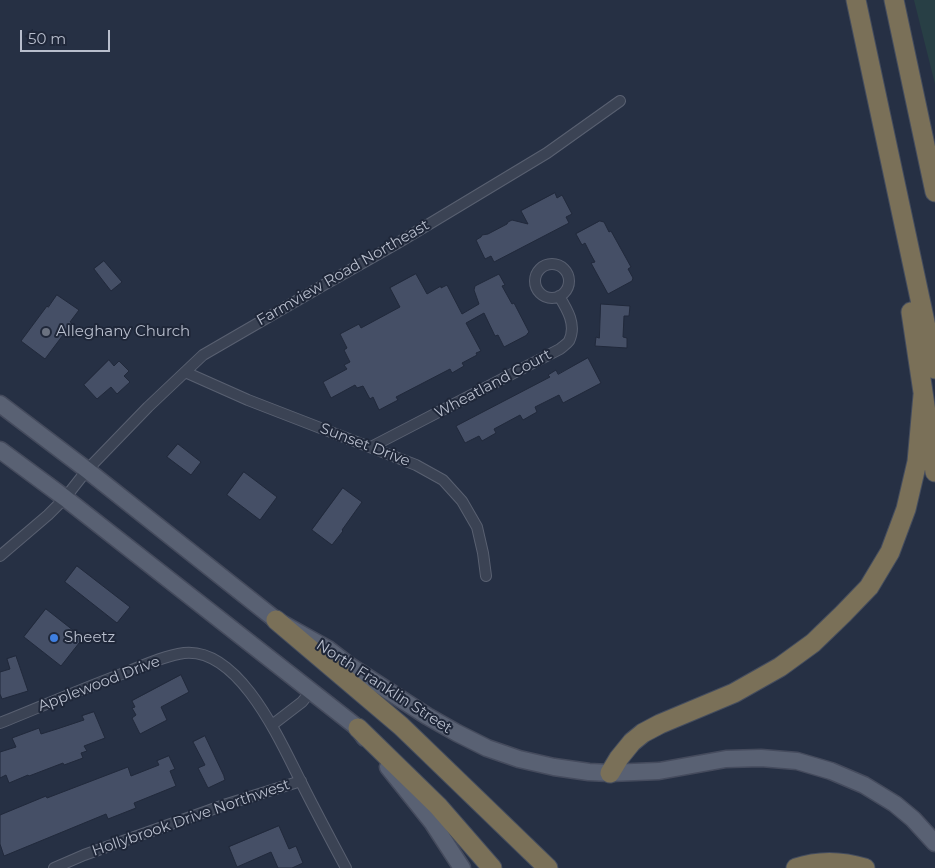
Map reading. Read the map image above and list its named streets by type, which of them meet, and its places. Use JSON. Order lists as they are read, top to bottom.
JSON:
{
  "streets": {
    "main road": ["North Franklin Street"],
    "street": [
      "Farmview Road Northeast",
      "Wheatland Court",
      "Sunset Drive",
      "Applewood Drive",
      "Hollybrook Drive Northwest"
    ]
  },
  "crossings": [
    ["Farmview Road Northeast", "Sunset Drive"],
    ["Farmview Road Northeast", "North Franklin Street"],
    ["Wheatland Court", "Sunset Drive"]
  ],
  "places": ["Alleghany Church", "Sheetz"],
  "scale_bar": "50 m"
}
